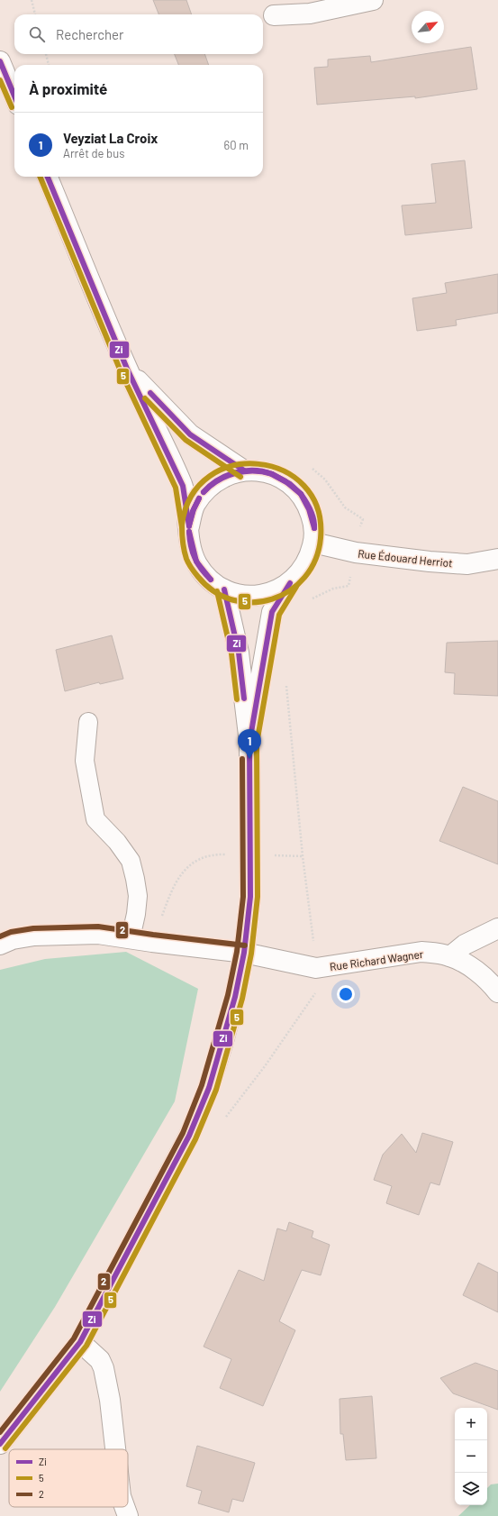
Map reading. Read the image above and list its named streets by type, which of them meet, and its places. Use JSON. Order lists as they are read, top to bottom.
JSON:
{
  "streets": {
    "main road": ["Rue Édouard Herriot", "Rue Richard Wagner"]
  },
  "lines": ["transit line Zi", "transit line 5", "transit line 2"],
  "legend": ["Zi", "5", "2"],
  "north": "top right",
  "page": {
    "search": "Rechercher",
    "heading": "À proximité",
    "list": [
      {
        "mark": "1",
        "name": "Veyziat La Croix",
        "note": "Arrêt de bus",
        "value": "60 m"
      }
    ],
    "pins": "1",
    "map_buttons": ["+", "−"]
  }
}
